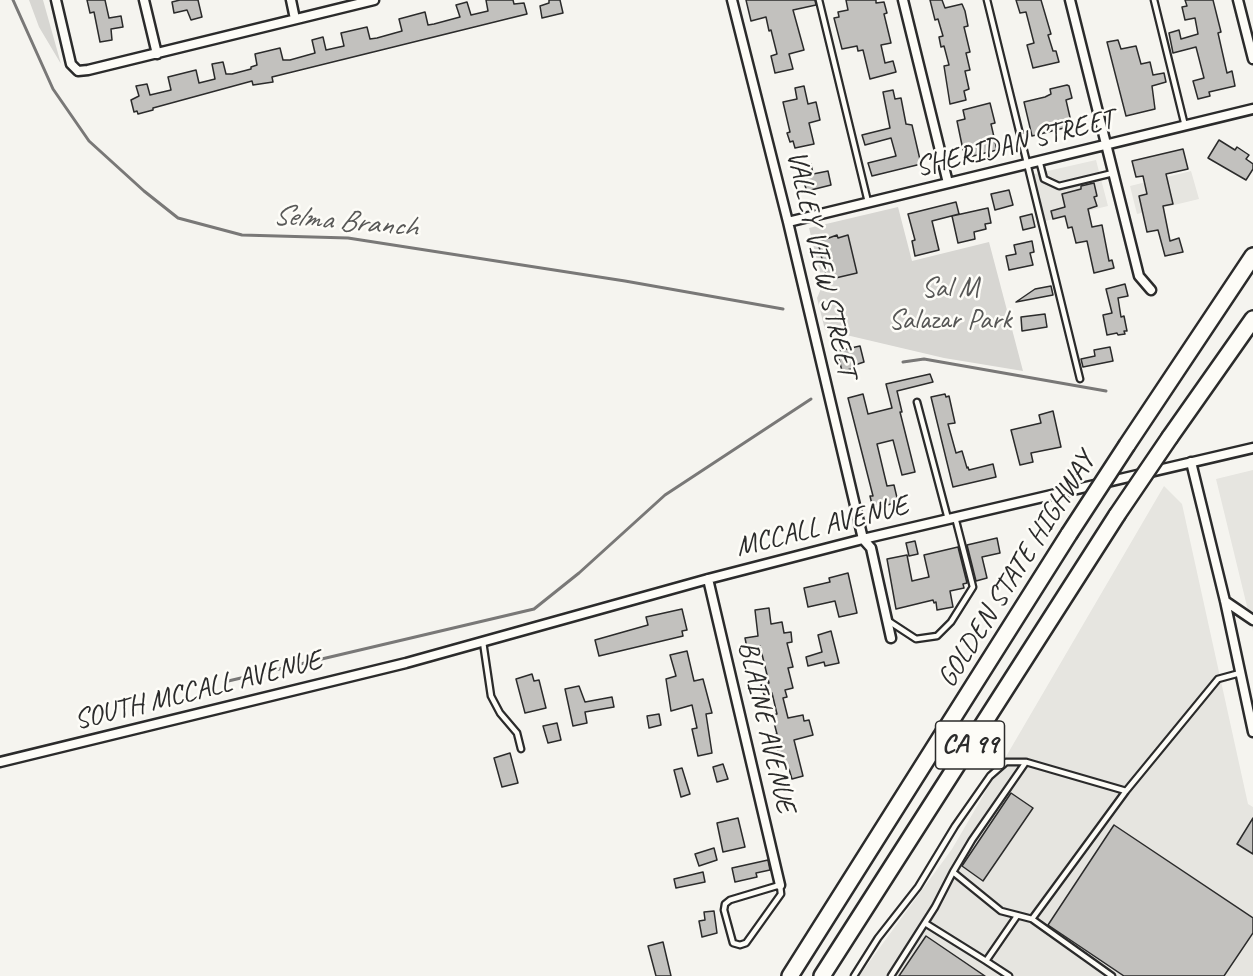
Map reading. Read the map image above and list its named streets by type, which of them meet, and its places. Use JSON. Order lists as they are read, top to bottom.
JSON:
{
  "streets": {
    "highway": ["GOLDEN STATE HIGHWAY", "CA 99"],
    "street": [
      "SHERIDAN STREET",
      "VALLEY VIEW STREET",
      "MCCALL AVENUE",
      "SOUTH MCCALL AVENUE",
      "BLAINE AVENUE"
    ]
  },
  "crossings": [
    ["SHERIDAN STREET", "VALLEY VIEW STREET"],
    ["VALLEY VIEW STREET", "MCCALL AVENUE"],
    ["MCCALL AVENUE", "SOUTH MCCALL AVENUE"],
    ["MCCALL AVENUE", "BLAINE AVENUE"]
  ],
  "water": ["Selma Branch"],
  "parks": ["Sal M Salazar Park"]
}
